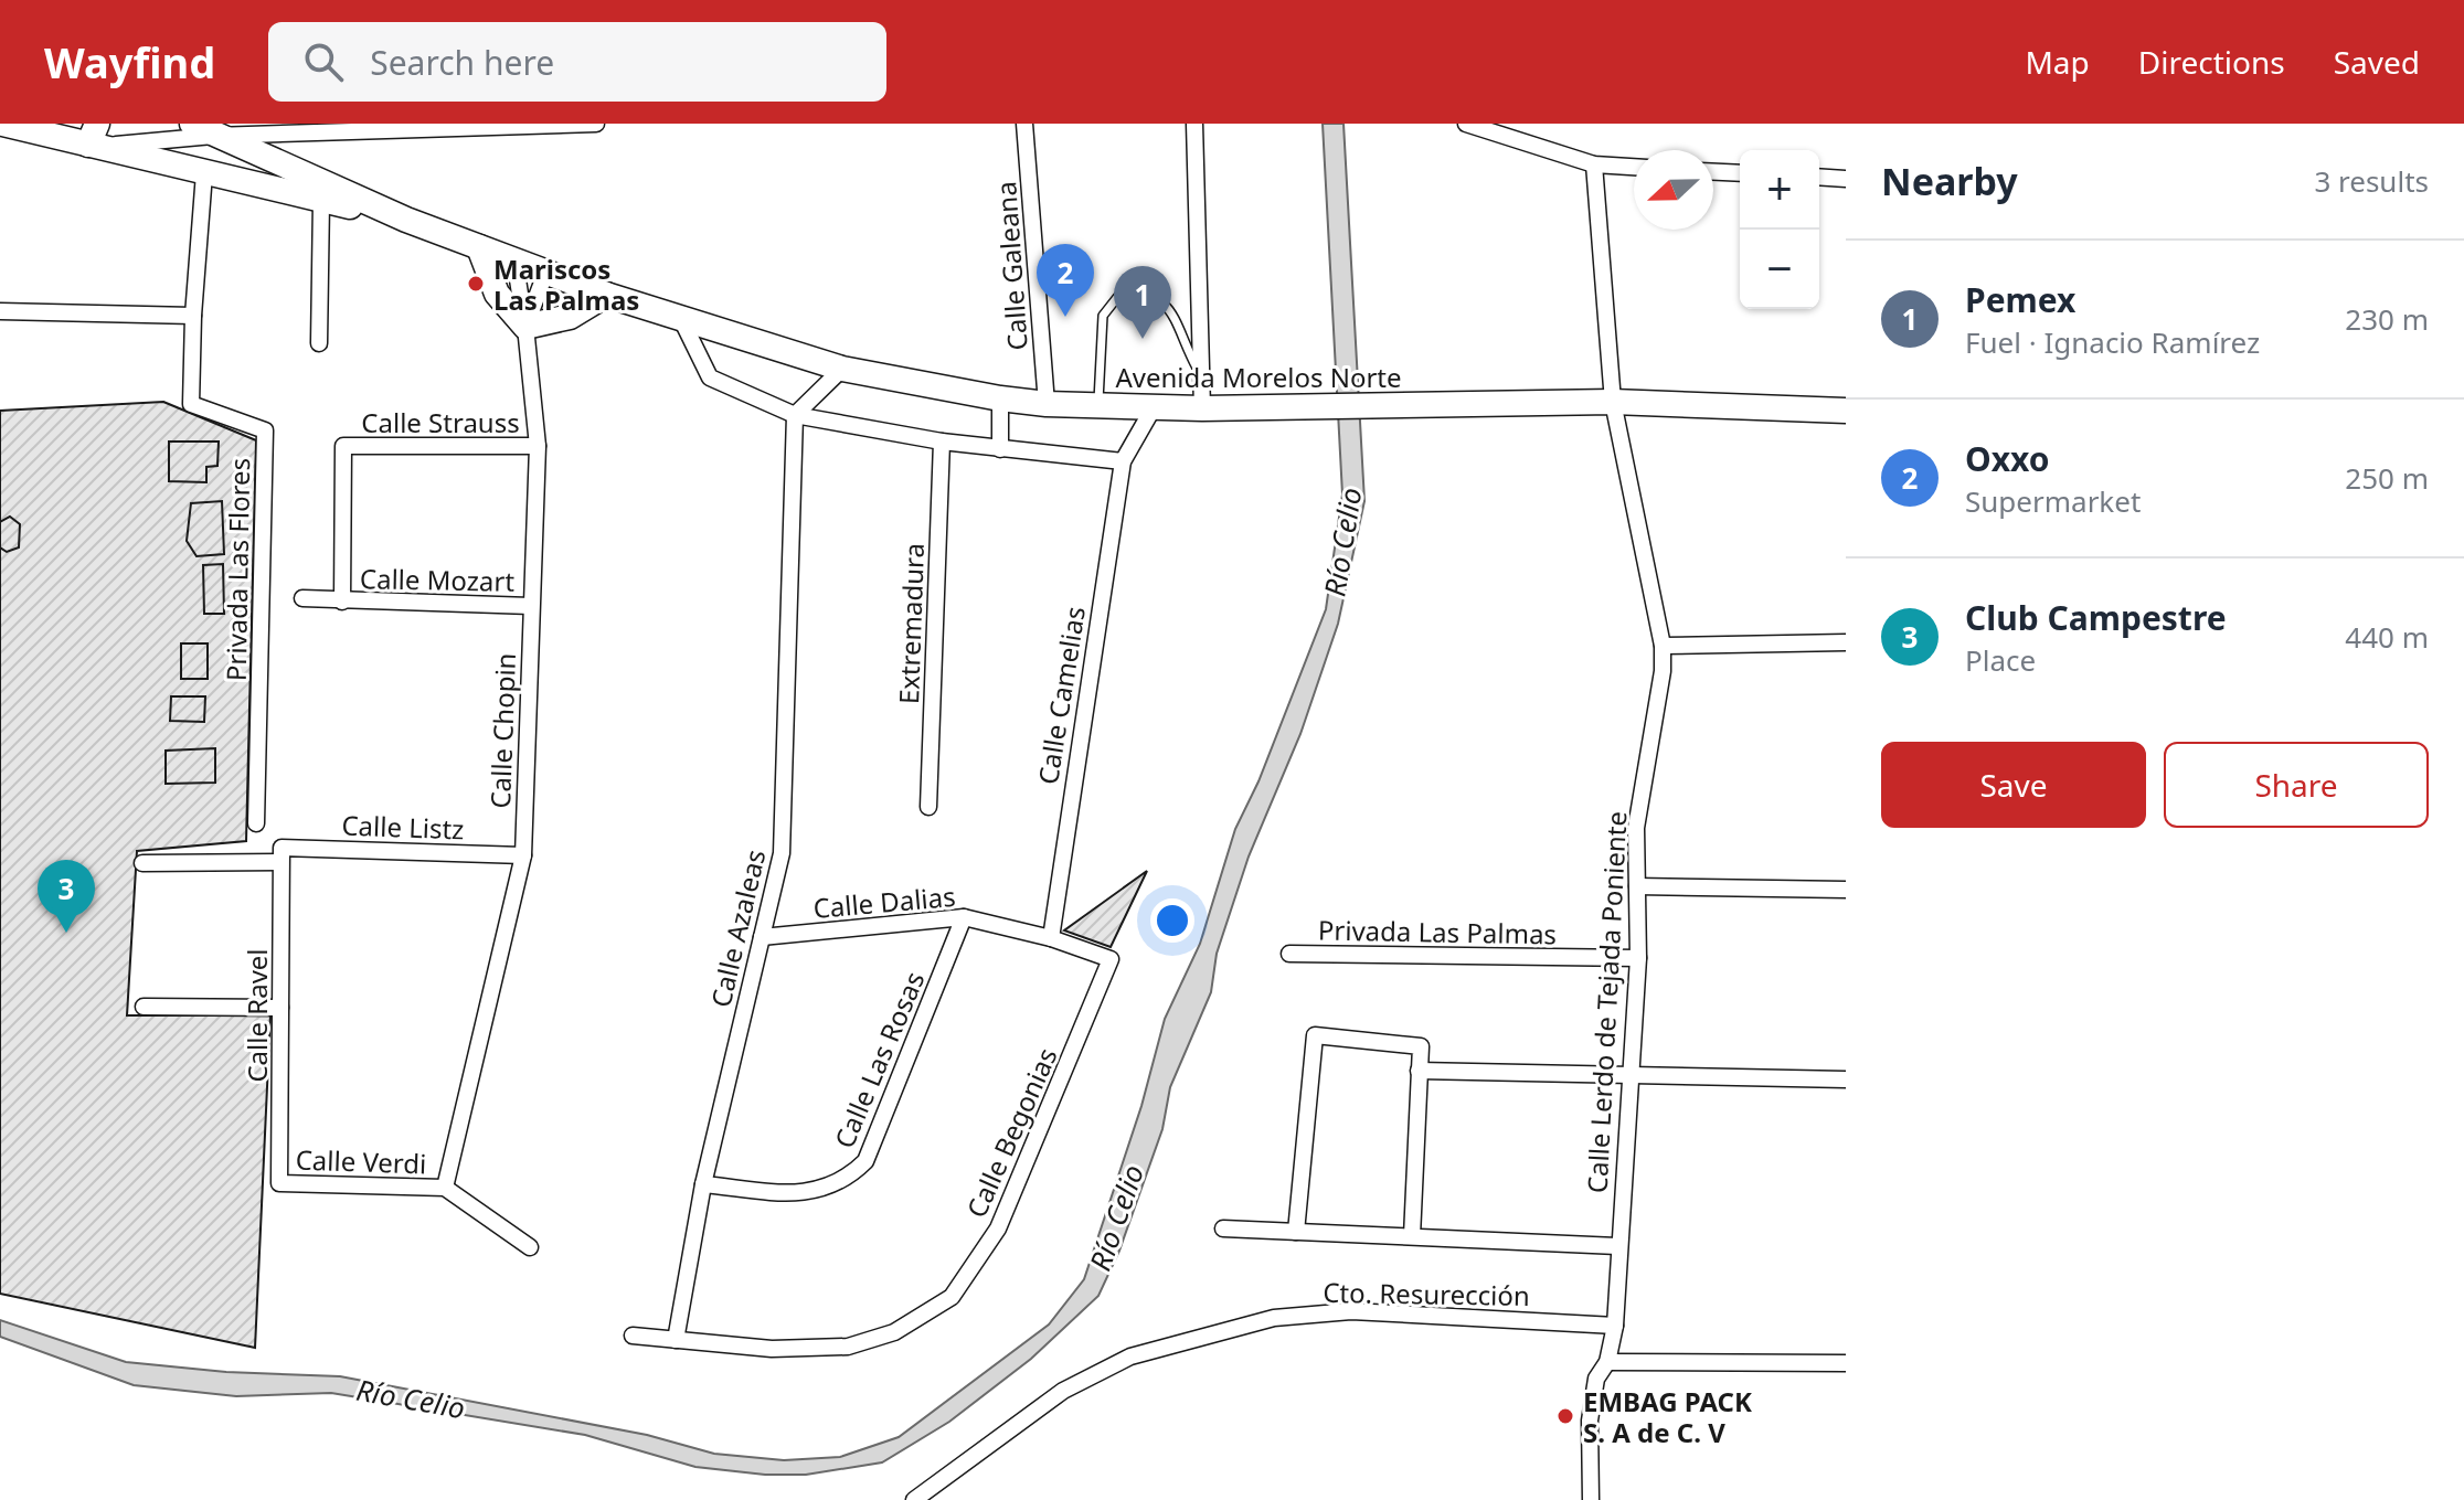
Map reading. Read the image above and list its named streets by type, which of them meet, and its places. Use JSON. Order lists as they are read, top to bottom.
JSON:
{
  "streets": {
    "main road": ["Avenida Morelos Norte"],
    "street": [
      "Calle Galeana",
      "Calle Strauss",
      "Privada Las Flores",
      "Calle Mozart",
      "Extremadura",
      "Calle Camelias",
      "Calle Chopin",
      "Calle Listz",
      "Calle Dalias",
      "Calle Azaleas",
      "Privada Las Palmas",
      "Calle Lerdo de Tejada Poniente",
      "Calle Ravel",
      "Calle Las Rosas",
      "Calle Begonias",
      "Calle Verdi",
      "Cto. Resurección"
    ]
  },
  "crossings": [
    ["Calle Galeana", "Avenida Morelos Norte"],
    ["Avenida Morelos Norte", "Calle Chopin"],
    ["Avenida Morelos Norte", "Calle Lerdo de Tejada Poniente"],
    ["Calle Strauss", "Calle Mozart"],
    ["Calle Strauss", "Calle Chopin"],
    ["Calle Mozart", "Calle Chopin"],
    ["Calle Camelias", "Calle Dalias"],
    ["Calle Chopin", "Calle Listz"],
    ["Calle Chopin", "Calle Verdi"],
    ["Calle Listz", "Calle Ravel"],
    ["Calle Dalias", "Calle Azaleas"],
    ["Calle Dalias", "Calle Las Rosas"],
    ["Calle Dalias", "Calle Begonias"],
    ["Calle Azaleas", "Calle Las Rosas"],
    ["Calle Azaleas", "Calle Begonias"],
    ["Privada Las Palmas", "Calle Lerdo de Tejada Poniente"],
    ["Calle Lerdo de Tejada Poniente", "Cto. Resurección"],
    ["Calle Ravel", "Calle Verdi"]
  ],
  "water": ["Río Celio"],
  "places": ["Mariscos Las Palmas", "EMBAG PACK S. A de C. V"],
  "north": "left",
  "page": {
    "header": "Wayfind",
    "search": "Search here",
    "nav": ["Map", "Directions", "Saved"],
    "heading": ["Nearby", "3 results"],
    "map_buttons": ["+", "−"],
    "list": [
      {
        "mark": "1",
        "name": "Pemex",
        "note": "Fuel · Ignacio Ramírez",
        "value": "230 m"
      },
      {
        "mark": "2",
        "name": "Oxxo",
        "note": "Supermarket",
        "value": "250 m"
      },
      {
        "mark": "3",
        "name": "Club Campestre",
        "note": "Place",
        "value": "440 m"
      }
    ],
    "pins": ["2", "1", "3"],
    "buttons": ["Save", "Share"]
  }
}
